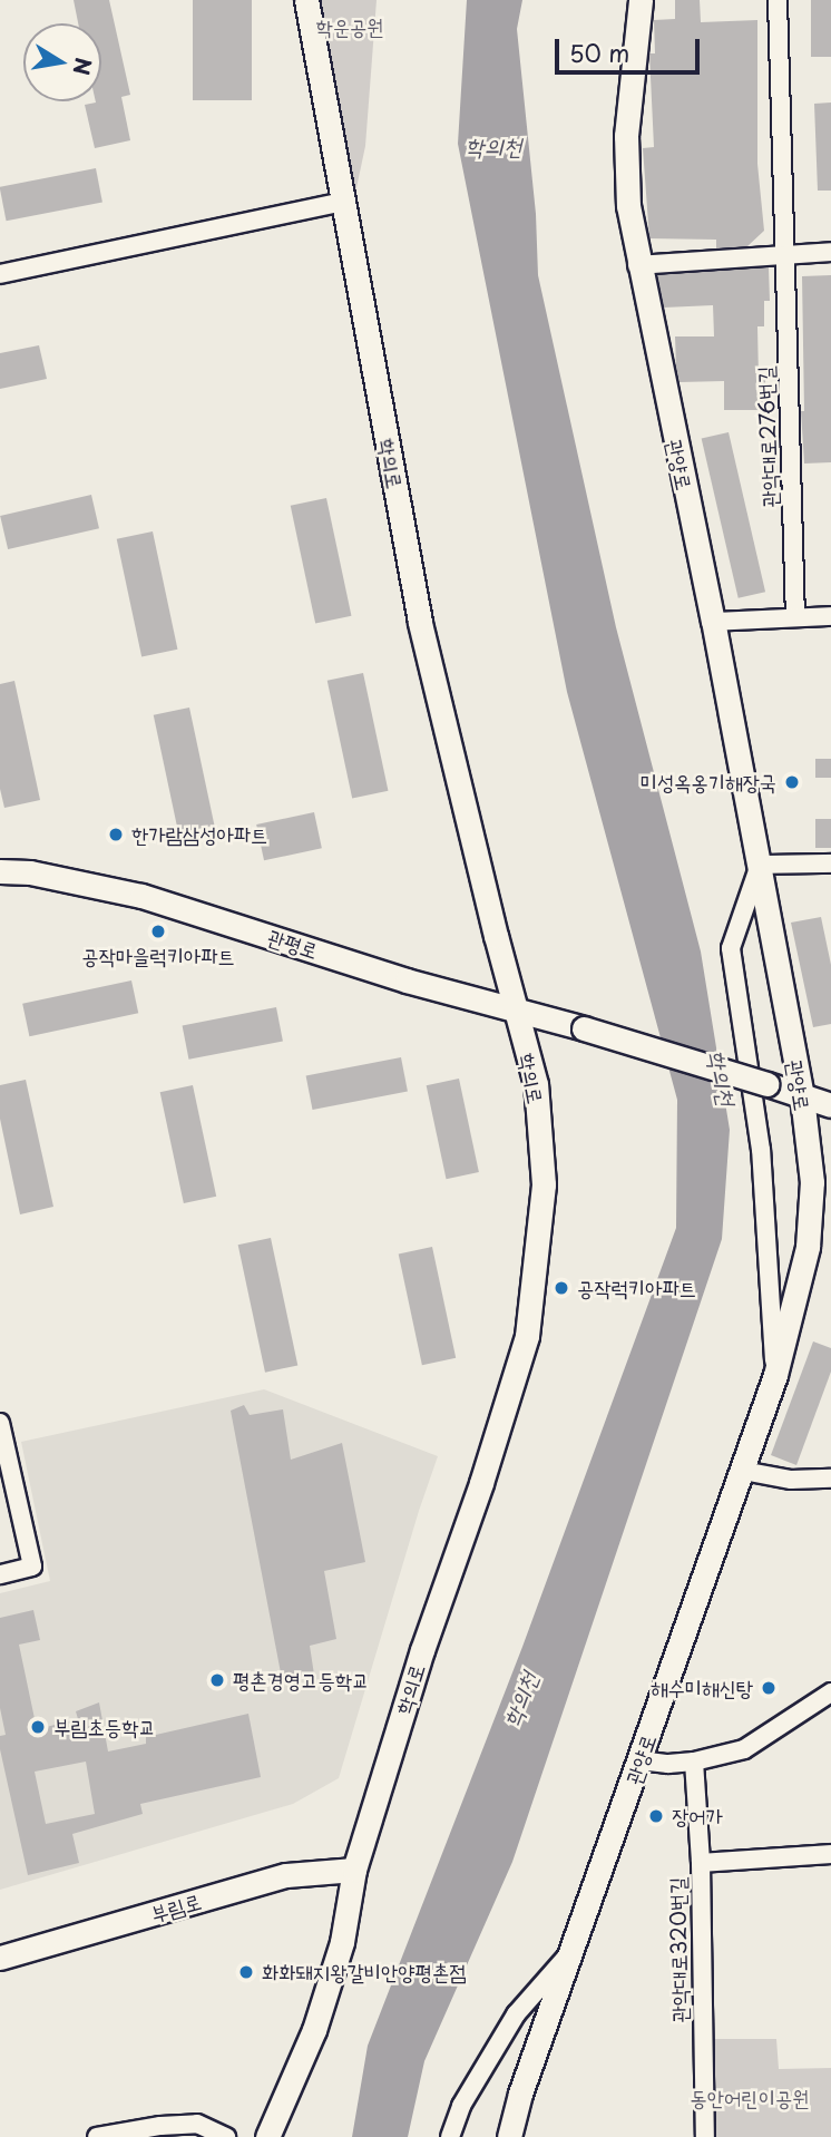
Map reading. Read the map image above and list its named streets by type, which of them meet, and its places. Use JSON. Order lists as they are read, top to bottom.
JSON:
{
  "streets": {
    "street": [
      "관악대로276번길",
      "학의로",
      "관양로",
      "관평로",
      "부림로",
      "관악대로320번길"
    ]
  },
  "crossings": [
    ["학의로", "관평로"],
    ["학의로", "부림로"],
    ["관양로", "관평로"]
  ],
  "water": ["학의천"],
  "parks": ["학운공원", "동안어린이공원"],
  "places": [
    "미성옥옹기해장국",
    "한가람삼성아파트",
    "공작마을럭키아파트",
    "공작럭키아파트",
    "평촌경영고등학교",
    "해수미해신탕",
    "부림초등학교",
    "장어가",
    "화화돼지왕갈비안양평촌점"
  ],
  "scale_bar": "50 m",
  "north": "right"
}
